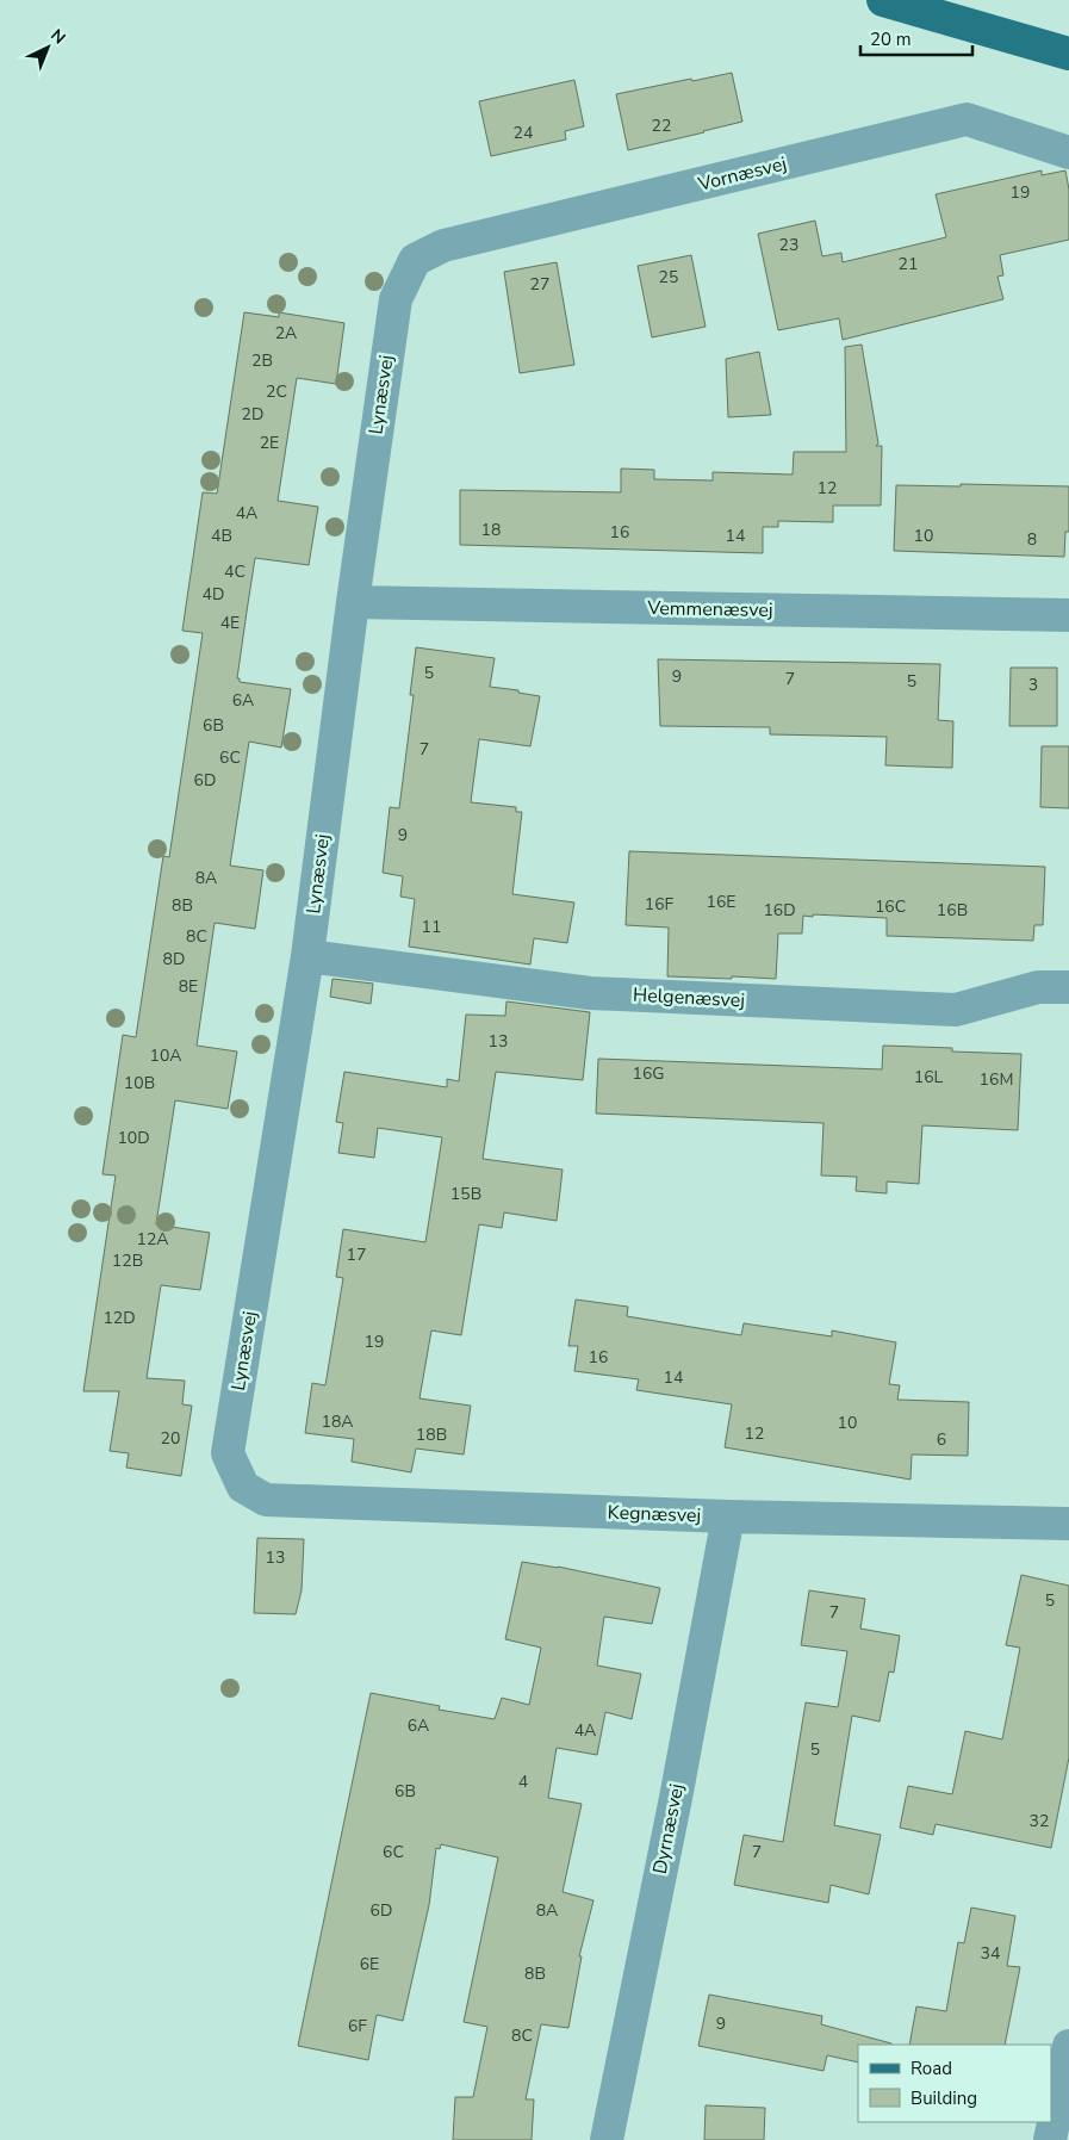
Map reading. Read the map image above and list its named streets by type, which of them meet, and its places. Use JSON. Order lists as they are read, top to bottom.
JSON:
{
  "streets": {
    "street": [
      "Vornæsvej",
      "Lynæsvej",
      "Vemmenæsvej",
      "Helgenæsvej",
      "Kegnæsvej",
      "Dyrnæsvej"
    ]
  },
  "crossings": [
    ["Vornæsvej", "Lynæsvej"],
    ["Lynæsvej", "Vemmenæsvej"],
    ["Lynæsvej", "Helgenæsvej"],
    ["Lynæsvej", "Kegnæsvej"],
    ["Kegnæsvej", "Dyrnæsvej"]
  ],
  "house_numbers": [
    "22",
    "24",
    "19",
    "23",
    "21",
    "25",
    "27",
    "2A",
    "2B",
    "2C",
    "2D",
    "2E",
    "12",
    "4A",
    "18",
    "16",
    "4B",
    "14",
    "10",
    "8",
    "4C",
    "4D",
    "4E",
    "5",
    "9",
    "7",
    "5",
    "3",
    "6A",
    "6B",
    "7",
    "6C",
    "6D",
    "9",
    "8A",
    "16E",
    "16F",
    "8B",
    "16C",
    "16D",
    "16B",
    "11",
    "8C",
    "8D",
    "8E",
    "13",
    "10A",
    "16G",
    "16L",
    "16M",
    "10B",
    "10D",
    "15B",
    "12A",
    "17",
    "12B",
    "12D",
    "19",
    "16",
    "14",
    "18A",
    "10",
    "12",
    "18B",
    "20",
    "6",
    "13",
    "5",
    "7",
    "6A",
    "4A",
    "5",
    "4",
    "6B",
    "32",
    "6C",
    "7",
    "6D",
    "8A",
    "34",
    "6E",
    "8B",
    "9",
    "6F",
    "8C"
  ],
  "legend": ["Road", "Building"],
  "scale_bar": "20 m",
  "north": "top right"
}
